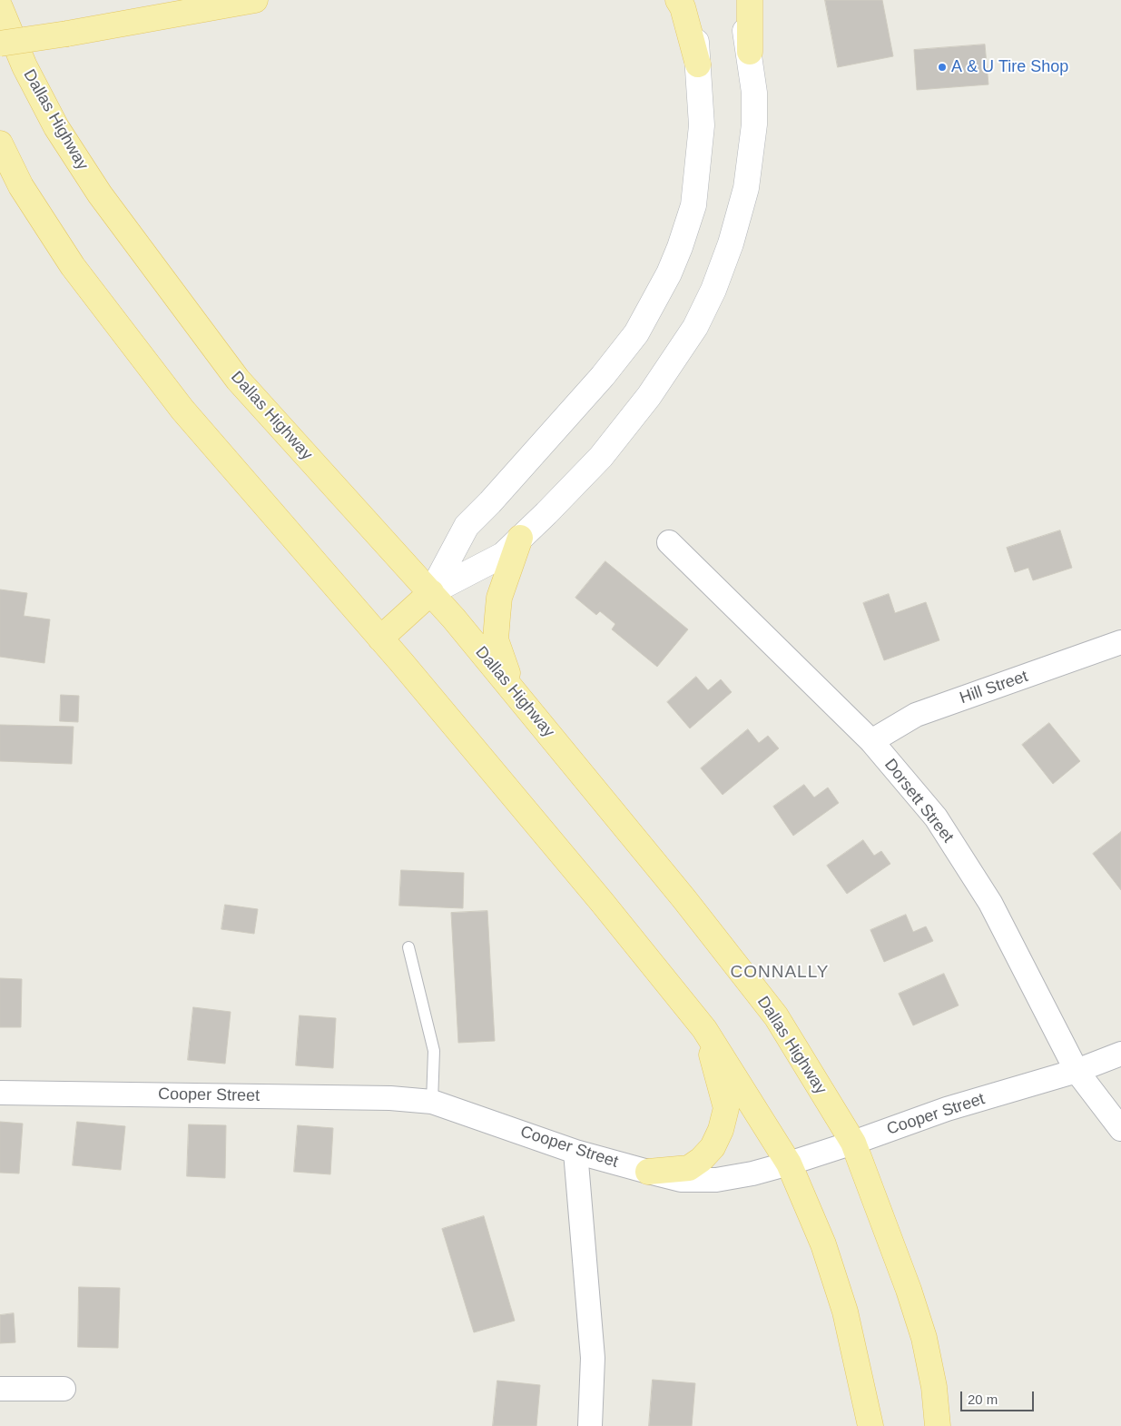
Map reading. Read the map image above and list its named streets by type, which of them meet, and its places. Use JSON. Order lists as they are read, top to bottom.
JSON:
{
  "streets": {
    "main road": ["Dallas Highway"],
    "street": ["Hill Street", "Dorsett Street", "Cooper Street"]
  },
  "crossings": [
    ["Dallas Highway", "Cooper Street"],
    ["Hill Street", "Dorsett Street"],
    ["Dorsett Street", "Cooper Street"]
  ],
  "districts": ["CONNALLY"],
  "places": ["A & U Tire Shop"],
  "scale_bar": "20 m"
}
